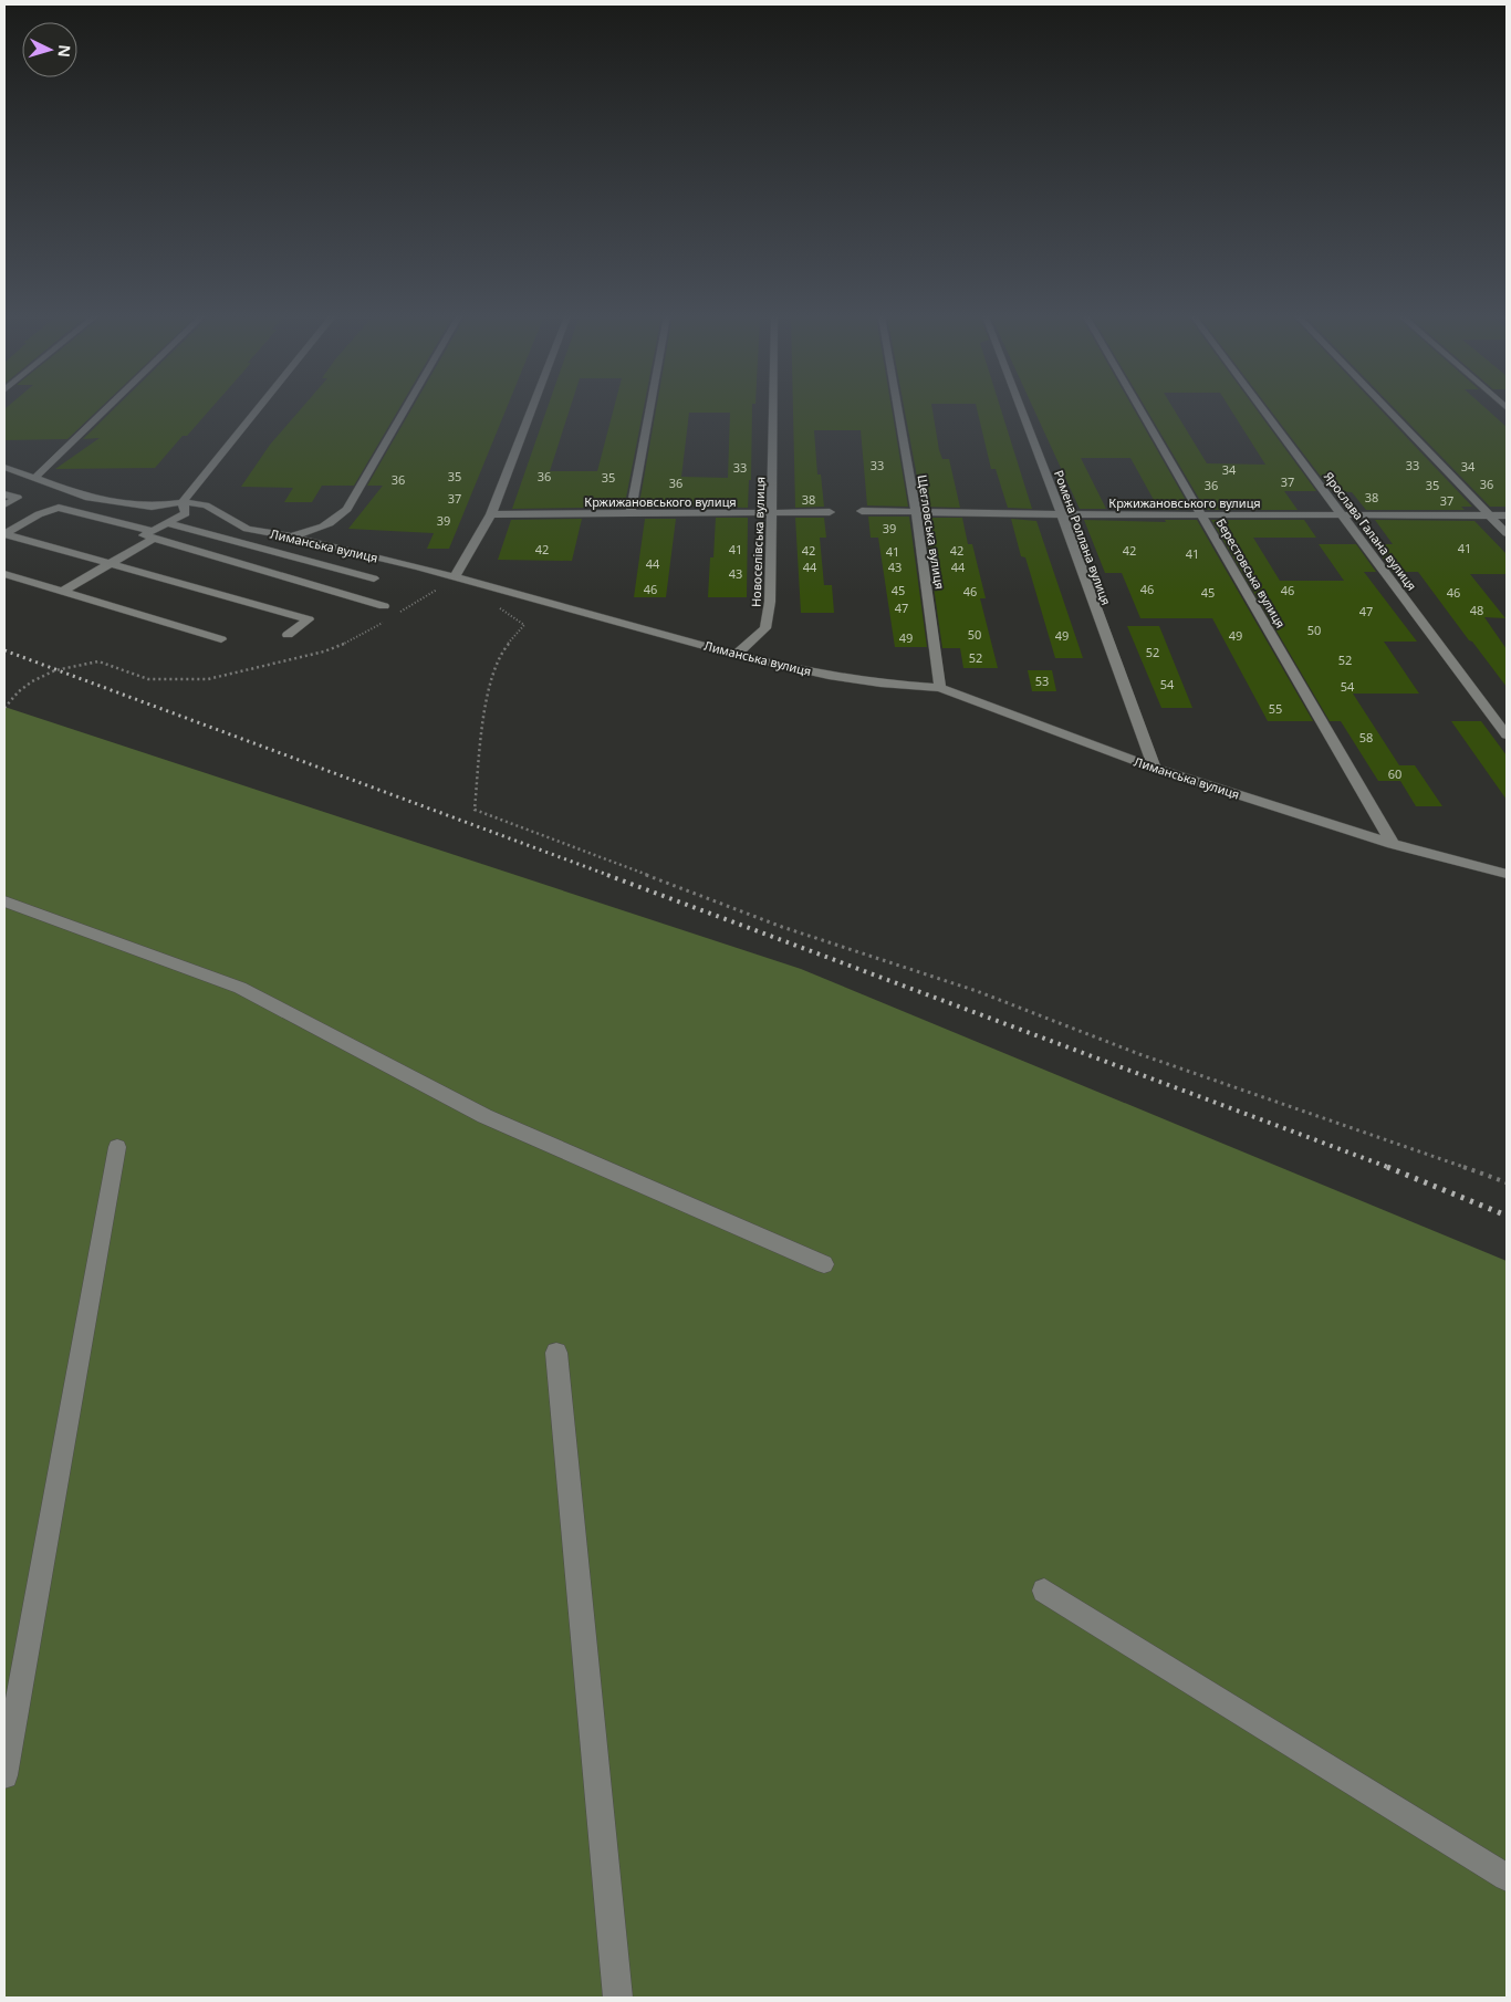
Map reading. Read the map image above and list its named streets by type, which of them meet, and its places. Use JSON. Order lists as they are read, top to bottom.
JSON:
{
  "streets": {
    "street": [
      "Кржижановського вулиця",
      "Ярослава Галана вулиця",
      "Щегловська вулиця",
      "Ромена Роллана вулиця",
      "Новоселівська вулиця",
      "Лиманська вулиця",
      "Берестовська вулиця"
    ]
  },
  "crossings": [
    ["Кржижановського вулиця", "Ярослава Галана вулиця"],
    ["Кржижановського вулиця", "Щегловська вулиця"],
    ["Кржижановського вулиця", "Ромена Роллана вулиця"],
    ["Кржижановського вулиця", "Новоселівська вулиця"],
    ["Кржижановського вулиця", "Берестовська вулиця"],
    ["Щегловська вулиця", "Лиманська вулиця"],
    ["Ромена Роллана вулиця", "Лиманська вулиця"],
    ["Новоселівська вулиця", "Лиманська вулиця"],
    ["Лиманська вулиця", "Берестовська вулиця"]
  ],
  "house_numbers": [
    "33",
    "33",
    "34",
    "33",
    "34",
    "35",
    "36",
    "35",
    "36",
    "37",
    "36",
    "36",
    "36",
    "35",
    "38",
    "37",
    "38",
    "37",
    "39",
    "39",
    "41",
    "42",
    "41",
    "42",
    "42",
    "42",
    "41",
    "41",
    "44",
    "44",
    "43",
    "44",
    "43",
    "46",
    "46",
    "45",
    "46",
    "46",
    "45",
    "46",
    "47",
    "48",
    "47",
    "50",
    "50",
    "49",
    "49",
    "49",
    "52",
    "52",
    "52",
    "53",
    "54",
    "54",
    "55",
    "58",
    "60"
  ],
  "north": "right"
}
